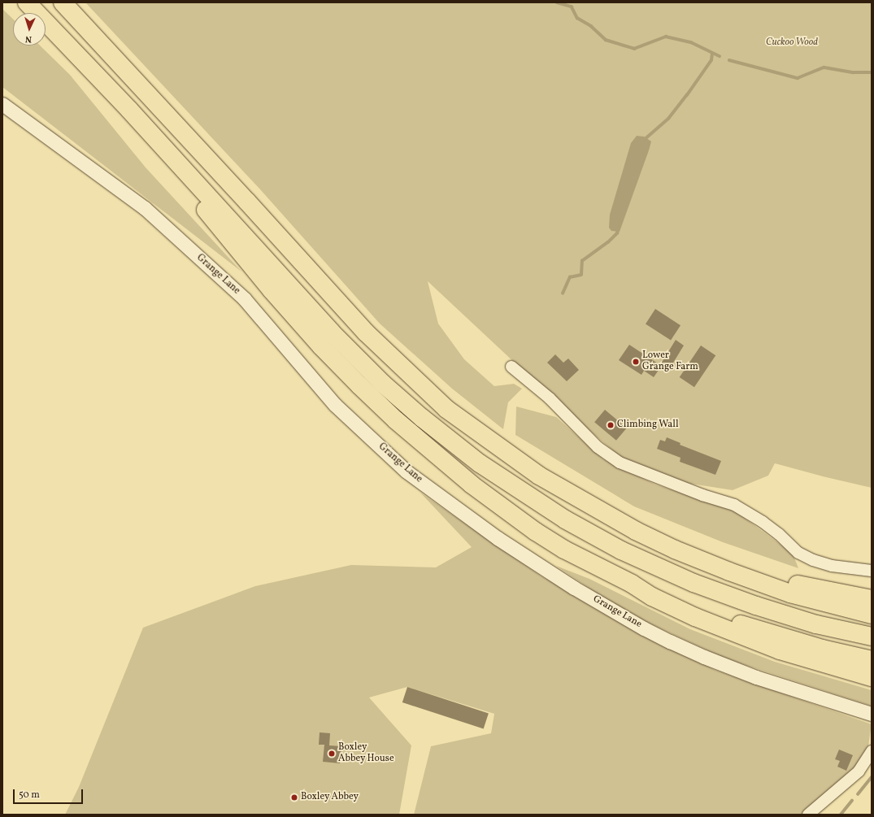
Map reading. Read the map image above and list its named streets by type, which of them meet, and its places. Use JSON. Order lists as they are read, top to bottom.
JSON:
{
  "streets": {
    "street": ["Grange Lane"]
  },
  "parks": ["Cuckoo Wood"],
  "places": [
    "Lower Grange Farm",
    "Climbing Wall",
    "Boxley Abbey House",
    "Boxley Abbey"
  ],
  "scale_bar": "50 m",
  "north": "bottom"
}
